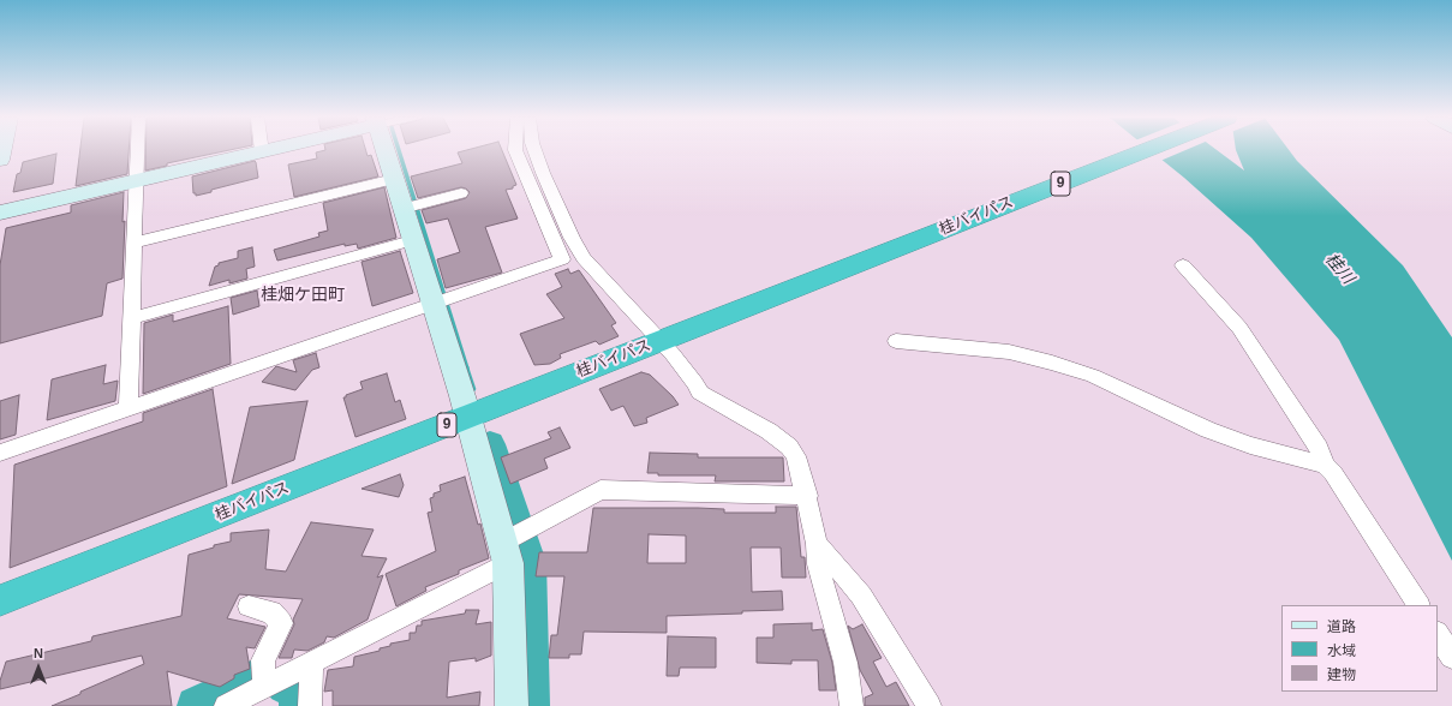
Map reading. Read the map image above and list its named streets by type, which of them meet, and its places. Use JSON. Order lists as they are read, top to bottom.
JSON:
{
  "streets": {
    "highway": ["9", "桂バイパス"]
  },
  "districts": ["桂畑ケ田町"],
  "water": ["桂川"],
  "legend": ["道路", "水域", "建物"],
  "north": "top"
}
